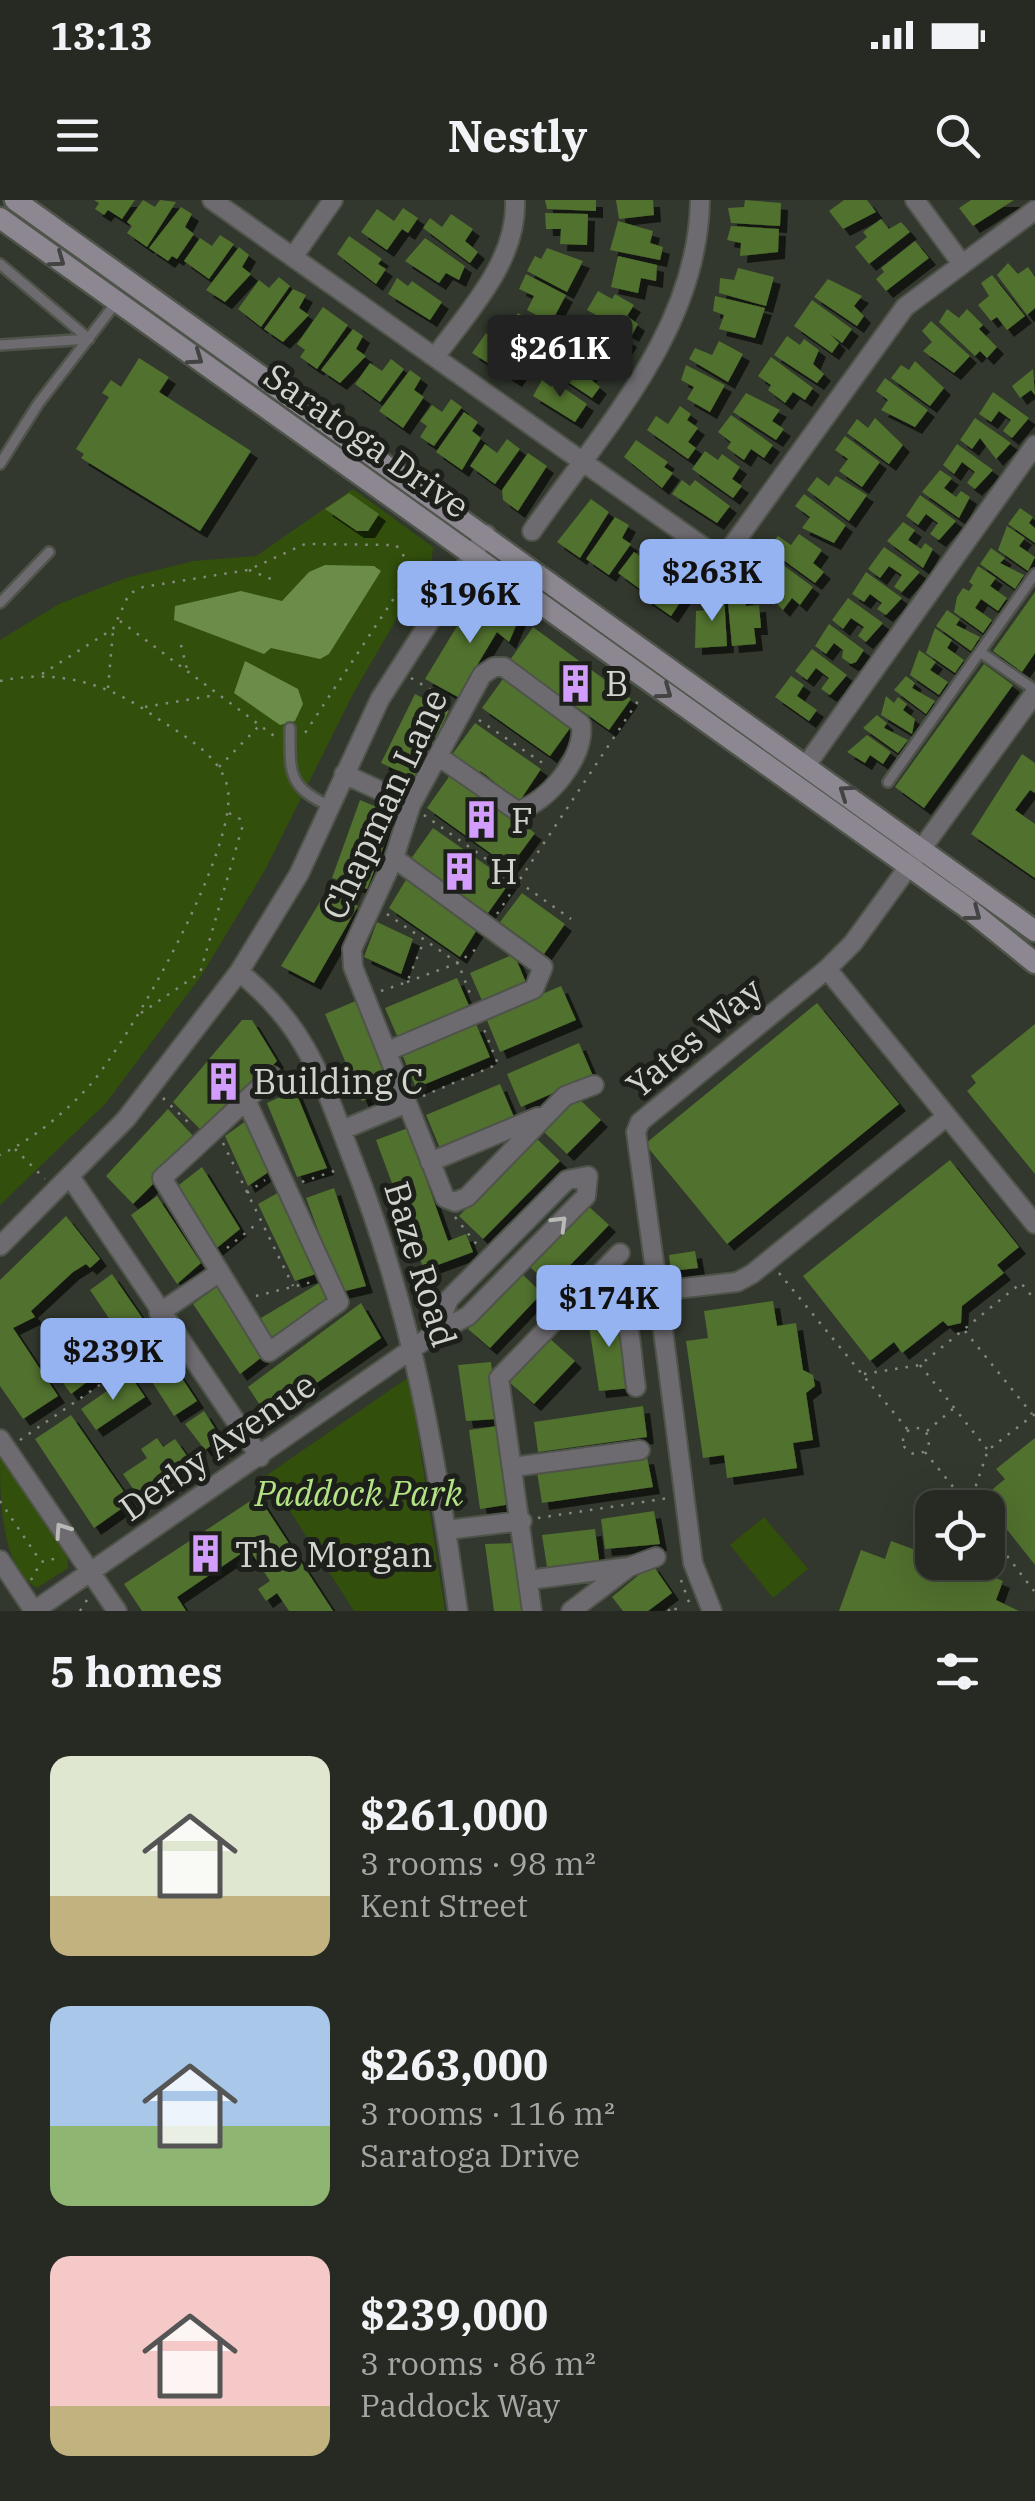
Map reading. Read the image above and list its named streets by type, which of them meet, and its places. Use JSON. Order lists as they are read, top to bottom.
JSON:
{
  "streets": {
    "main road": ["Saratoga Drive"],
    "street": [
      "Chapman Lane",
      "Yates Way",
      "Baze Road",
      "Derby Avenue"
    ]
  },
  "crossings": [
    ["Saratoga Drive", "Yates Way"],
    ["Baze Road", "Derby Avenue"]
  ],
  "parks": ["Paddock Park"],
  "places": {
    "building": [
      "B",
      "F",
      "H",
      "Building C",
      "The Morgan"
    ]
  },
  "page": {
    "status": "13:13",
    "header": "Nestly",
    "price": [
      "$261K",
      "$263K",
      "$196K",
      "$174K",
      "$239K"
    ],
    "heading": "5 homes",
    "list": [
      {
        "name": "$261,000",
        "note": "3 rooms · 98 m² · Kent Street"
      },
      {
        "name": "$263,000",
        "note": "3 rooms · 116 m² · Saratoga Drive"
      },
      {
        "name": "$239,000",
        "note": "3 rooms · 86 m² · Paddock Way"
      }
    ]
  }
}
